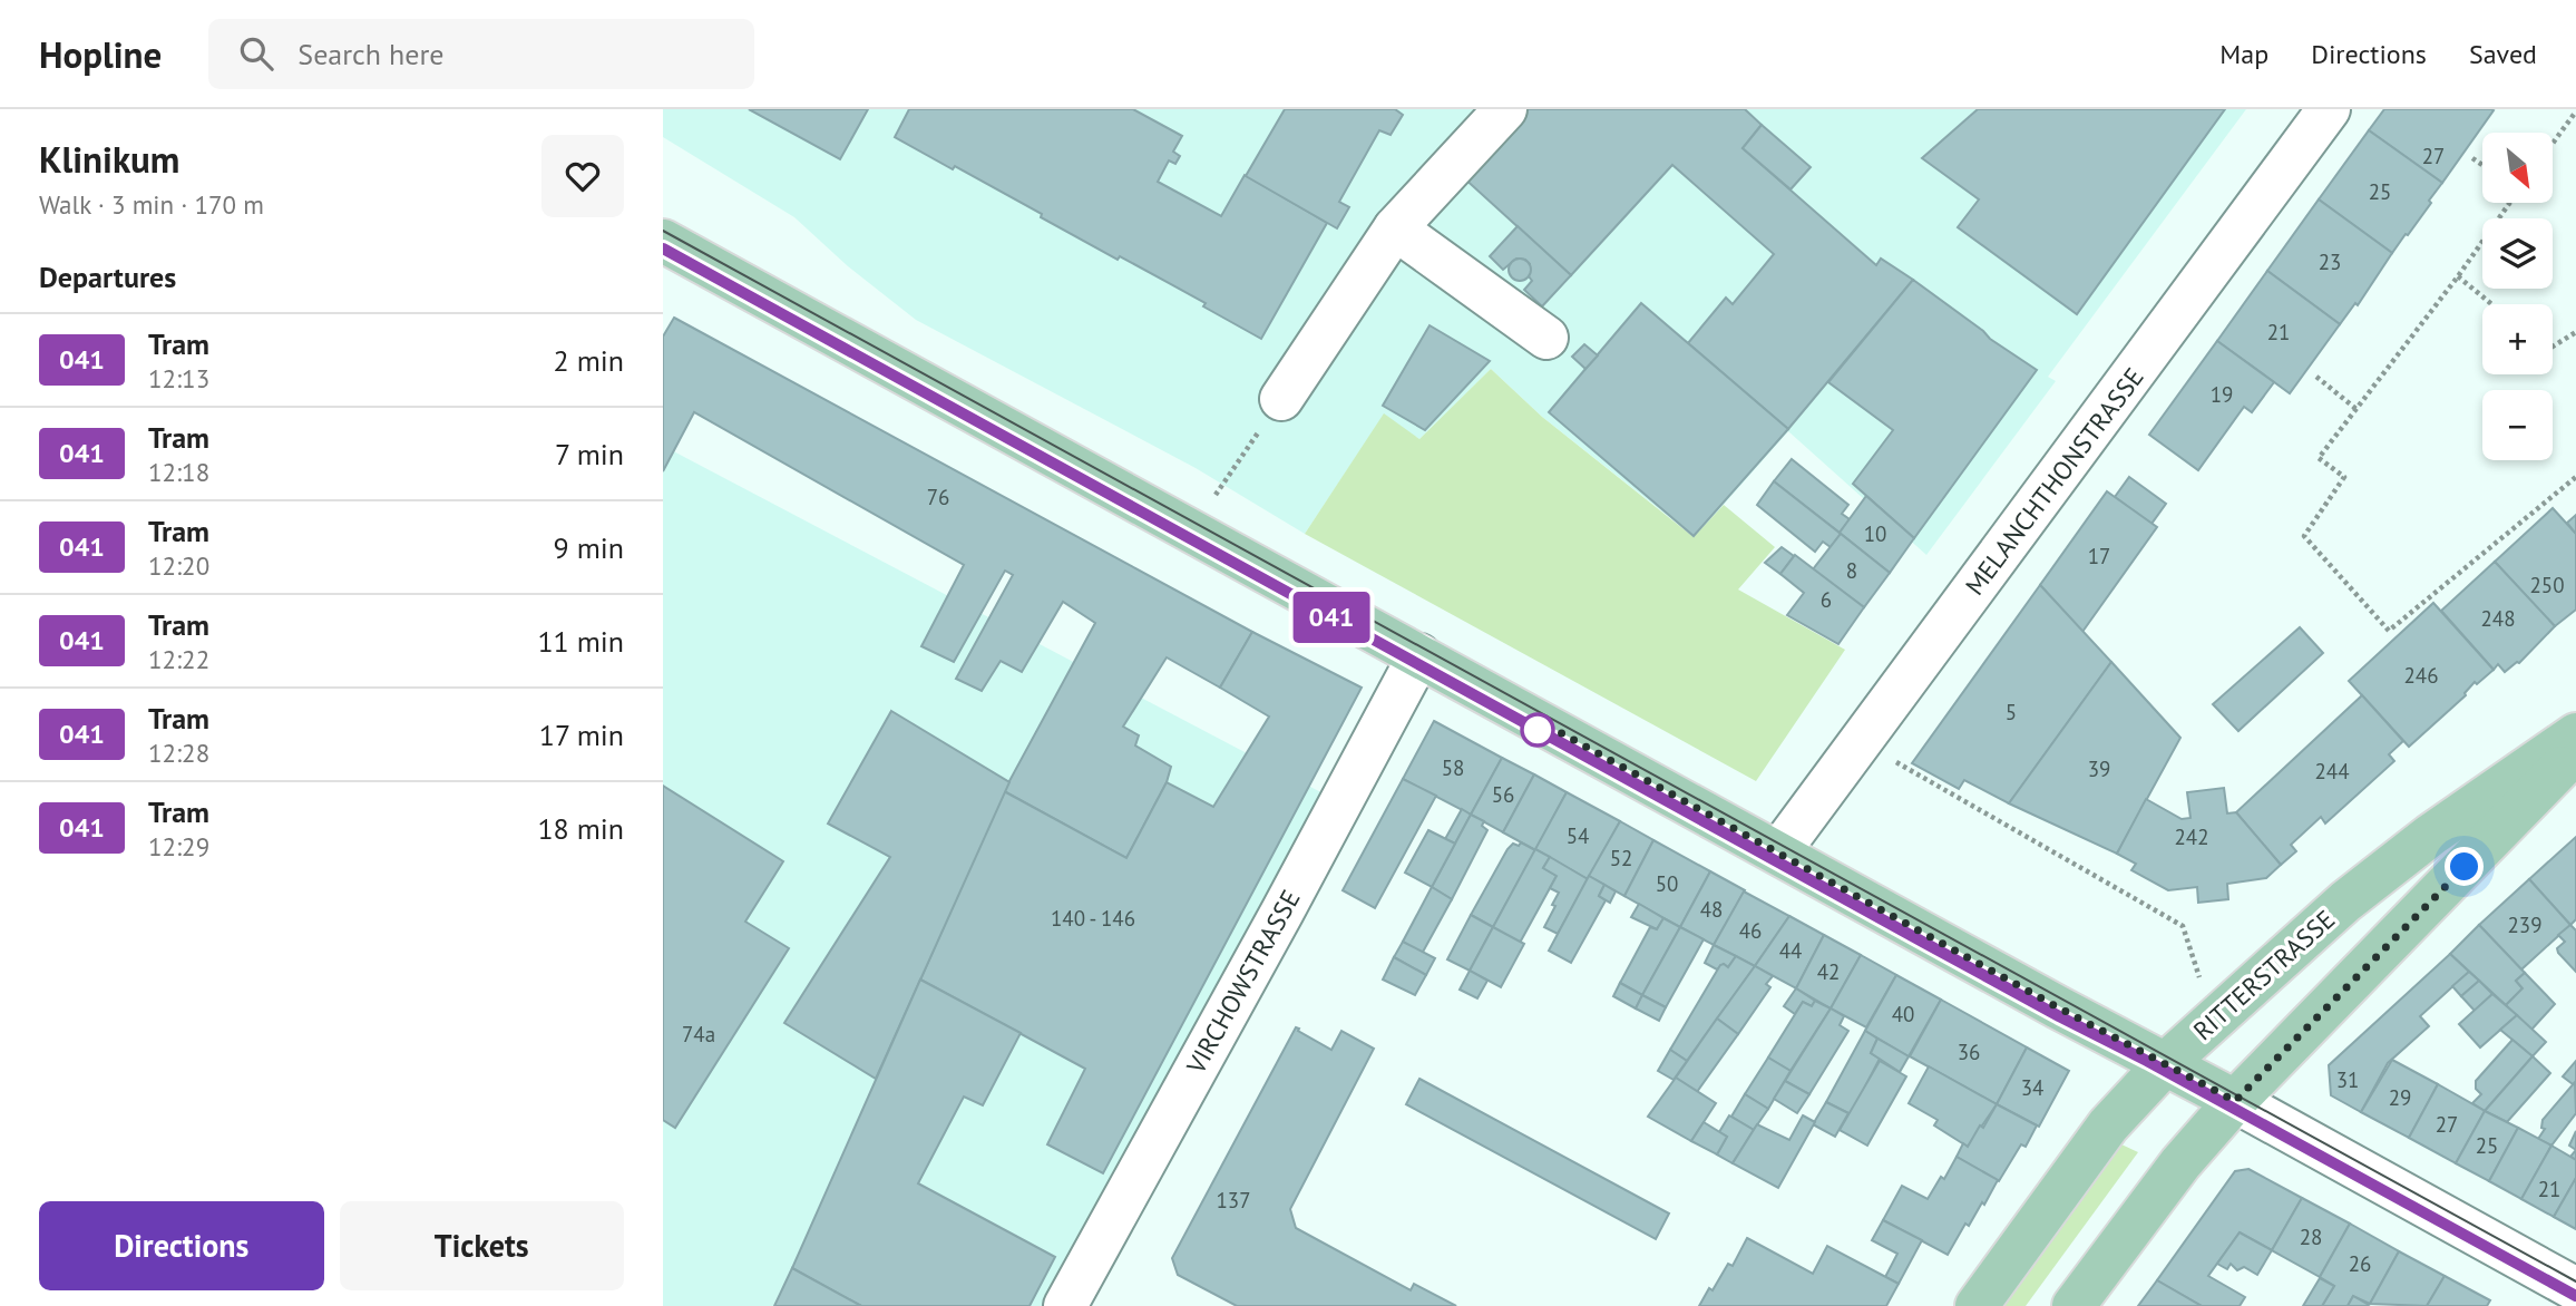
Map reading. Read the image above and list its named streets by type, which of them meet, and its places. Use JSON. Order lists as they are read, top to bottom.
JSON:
{
  "streets": {
    "main road": ["RITTERSTRASSE"],
    "street": ["MELANCHTHONSTRASSE", "VIRCHOWSTRASSE"]
  },
  "lines": ["tram line 041"],
  "house_numbers": [
    "27",
    "25",
    "23",
    "21",
    "19",
    "76",
    "10",
    "17",
    "8",
    "250",
    "6",
    "248",
    "246",
    "5",
    "58",
    "39",
    "244",
    "56",
    "54",
    "242",
    "52",
    "50",
    "48",
    "140 - 146",
    "239",
    "46",
    "44",
    "42",
    "40",
    "74a",
    "36",
    "31",
    "34",
    "29",
    "27",
    "25",
    "21",
    "137",
    "28",
    "26"
  ],
  "north": "bottom right",
  "page": {
    "header": "Hopline",
    "search": "Search here",
    "nav": ["Map", "Directions", "Saved"],
    "heading": [
      ["Klinikum", "Walk · 3 min · 170 m"],
      "Departures"
    ],
    "on_map": "041",
    "map_buttons": ["+", "−"],
    "list": [
      {
        "mark": "041",
        "name": "Tram",
        "note": "12:13",
        "value": "2 min"
      },
      {
        "mark": "041",
        "name": "Tram",
        "note": "12:18",
        "value": "7 min"
      },
      {
        "mark": "041",
        "name": "Tram",
        "note": "12:20",
        "value": "9 min"
      },
      {
        "mark": "041",
        "name": "Tram",
        "note": "12:22",
        "value": "11 min"
      },
      {
        "mark": "041",
        "name": "Tram",
        "note": "12:28",
        "value": "17 min"
      },
      {
        "mark": "041",
        "name": "Tram",
        "note": "12:29",
        "value": "18 min"
      }
    ],
    "buttons": ["Directions", "Tickets"]
  }
}
